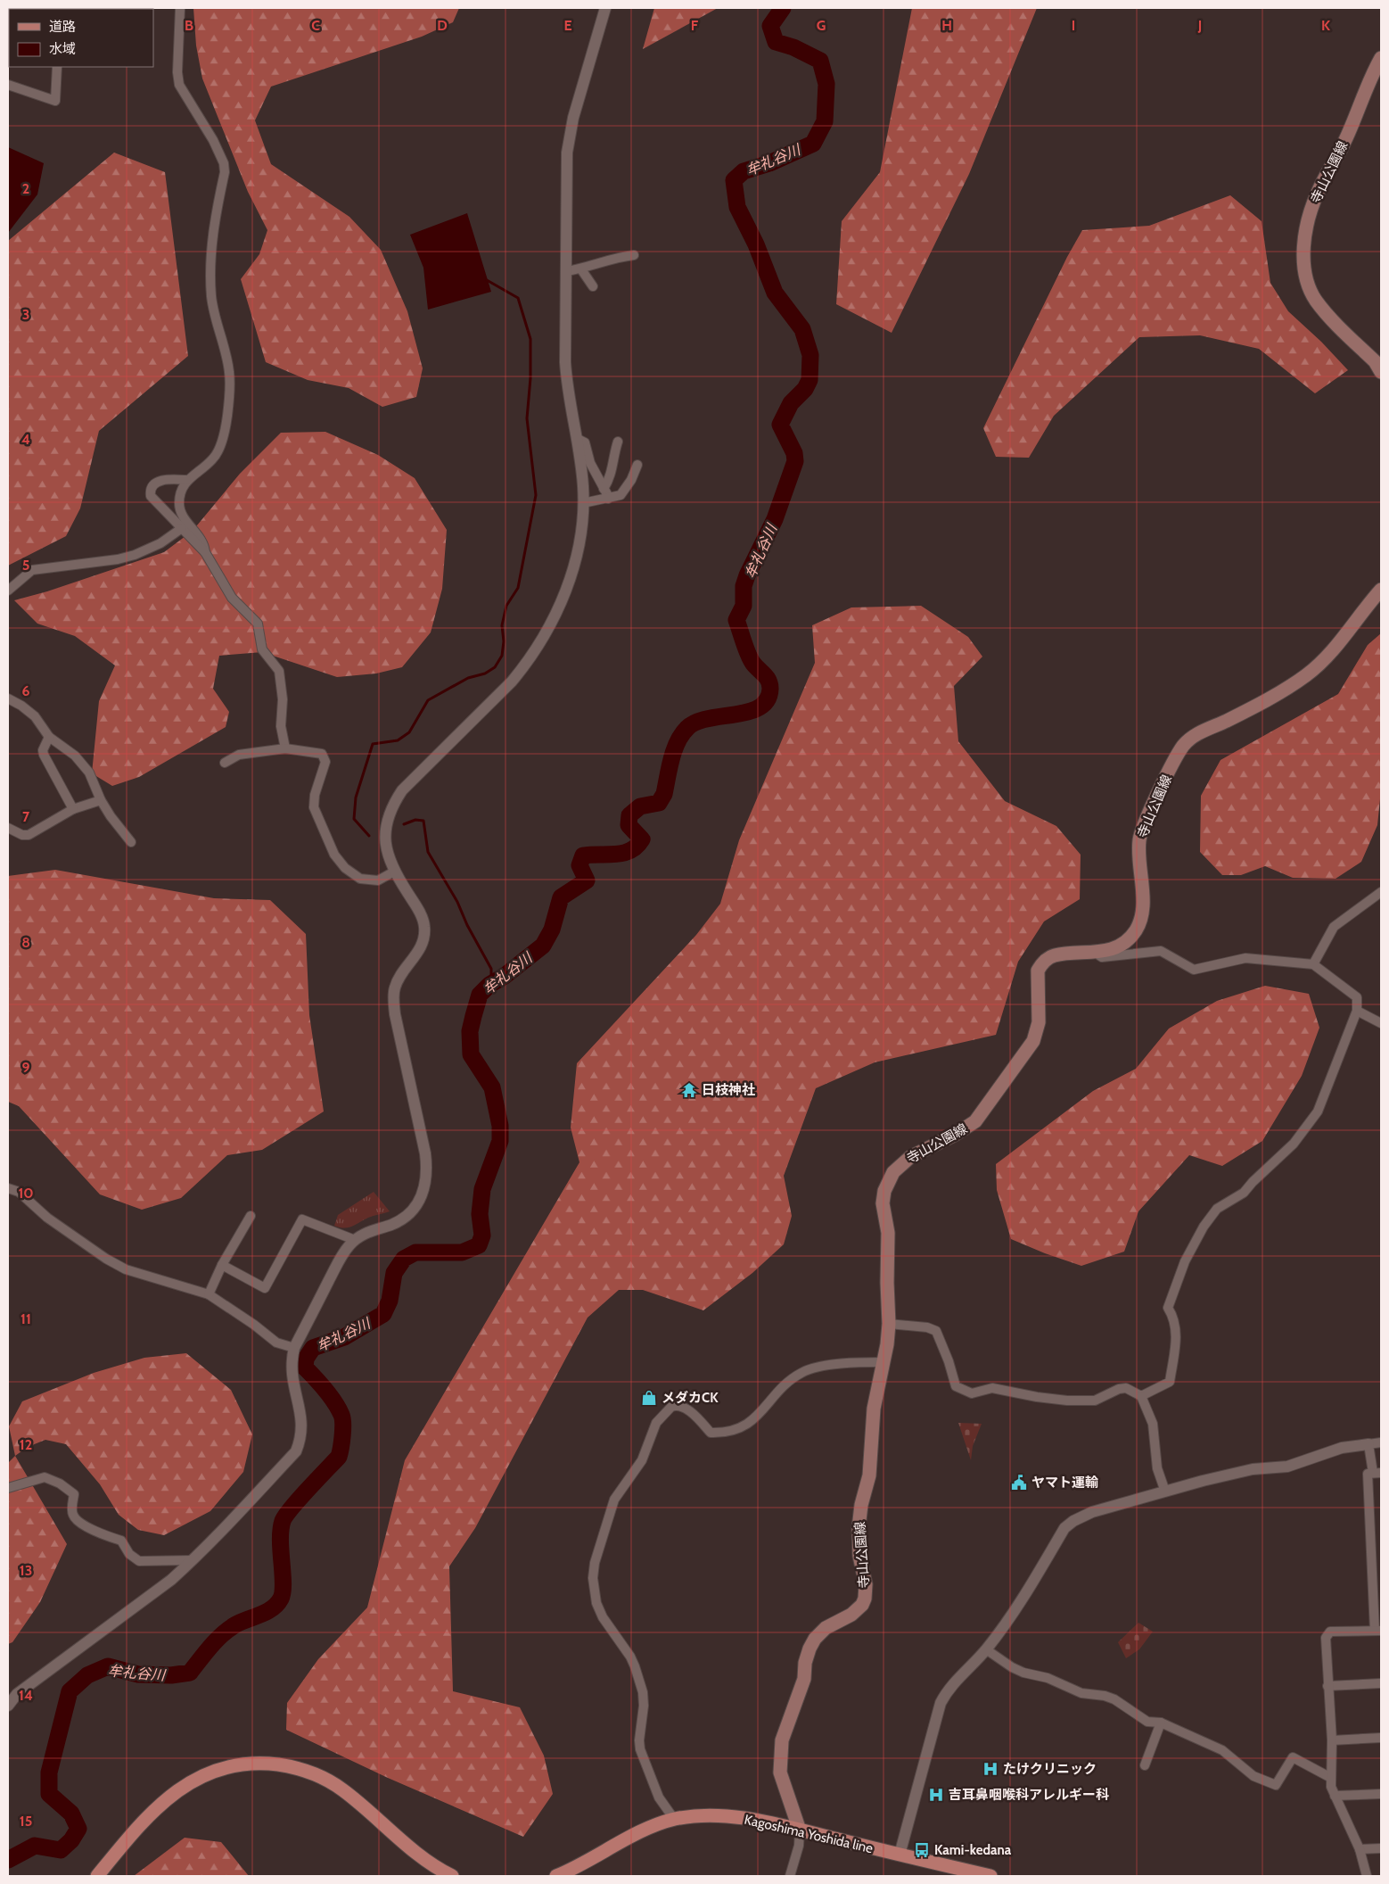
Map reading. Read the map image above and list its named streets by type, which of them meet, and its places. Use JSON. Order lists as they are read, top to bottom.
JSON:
{
  "streets": {
    "main road": ["寺山公園線", "Kagoshima Yoshida line"]
  },
  "crossings": [
    ["寺山公園線", "Kagoshima Yoshida line"]
  ],
  "water": ["牟礼谷川"],
  "places": {
    "temple": ["日枝神社"],
    "shop": ["メダカCK"],
    "public building": ["ヤマト運輸"],
    "hospital": ["たけクリニック", "吉耳鼻咽喉科アレルギー科"],
    "bus stop": ["Kami-kedana"]
  },
  "legend": ["道路", "水域"],
  "grid": {
    "columns": [
      "B",
      "C",
      "D",
      "E",
      "F",
      "G",
      "H",
      "I",
      "J",
      "K"
    ],
    "rows": [
      "2",
      "3",
      "4",
      "5",
      "6",
      "7",
      "8",
      "9",
      "10",
      "11",
      "12",
      "13",
      "14",
      "15"
    ]
  }
}
